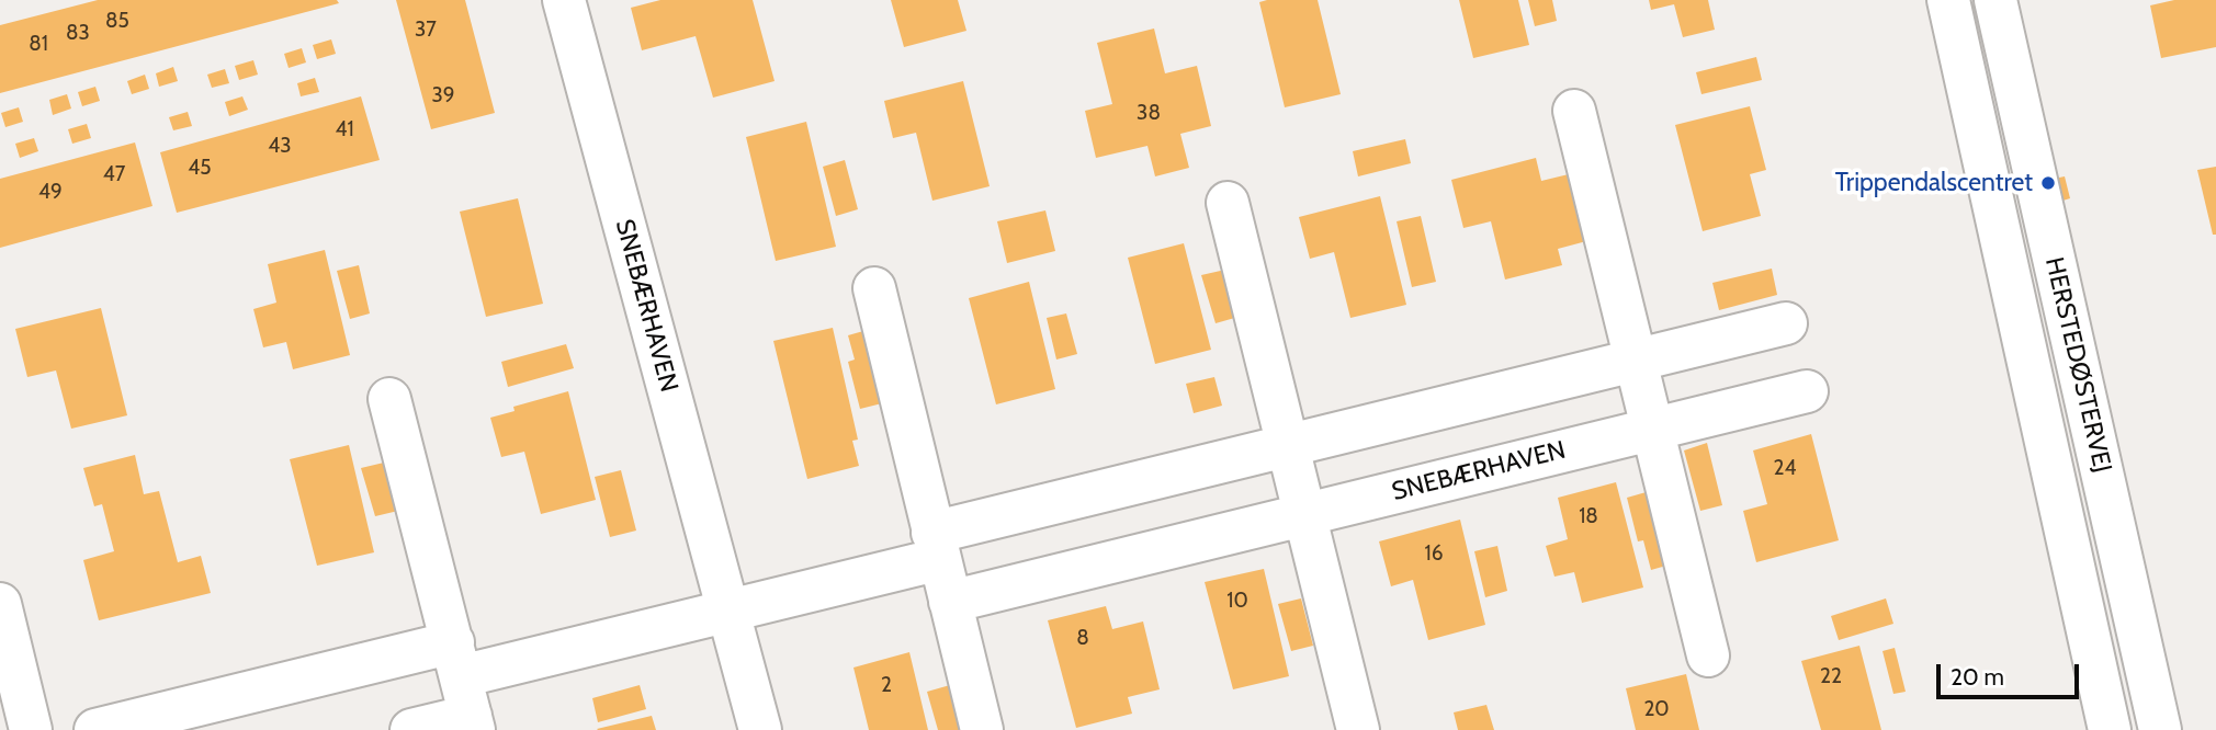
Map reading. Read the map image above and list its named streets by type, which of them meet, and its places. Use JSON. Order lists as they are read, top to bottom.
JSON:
{
  "streets": {
    "street": ["SNEBÆRHAVEN", "HERSTEDØSTERVEJ"]
  },
  "places": ["Trippendalscentret"],
  "house_numbers": [
    "85",
    "37",
    "83",
    "81",
    "39",
    "38",
    "41",
    "43",
    "45",
    "47",
    "49",
    "24",
    "18",
    "16",
    "10",
    "8",
    "22",
    "2",
    "20"
  ],
  "scale_bar": "20 m"
}
